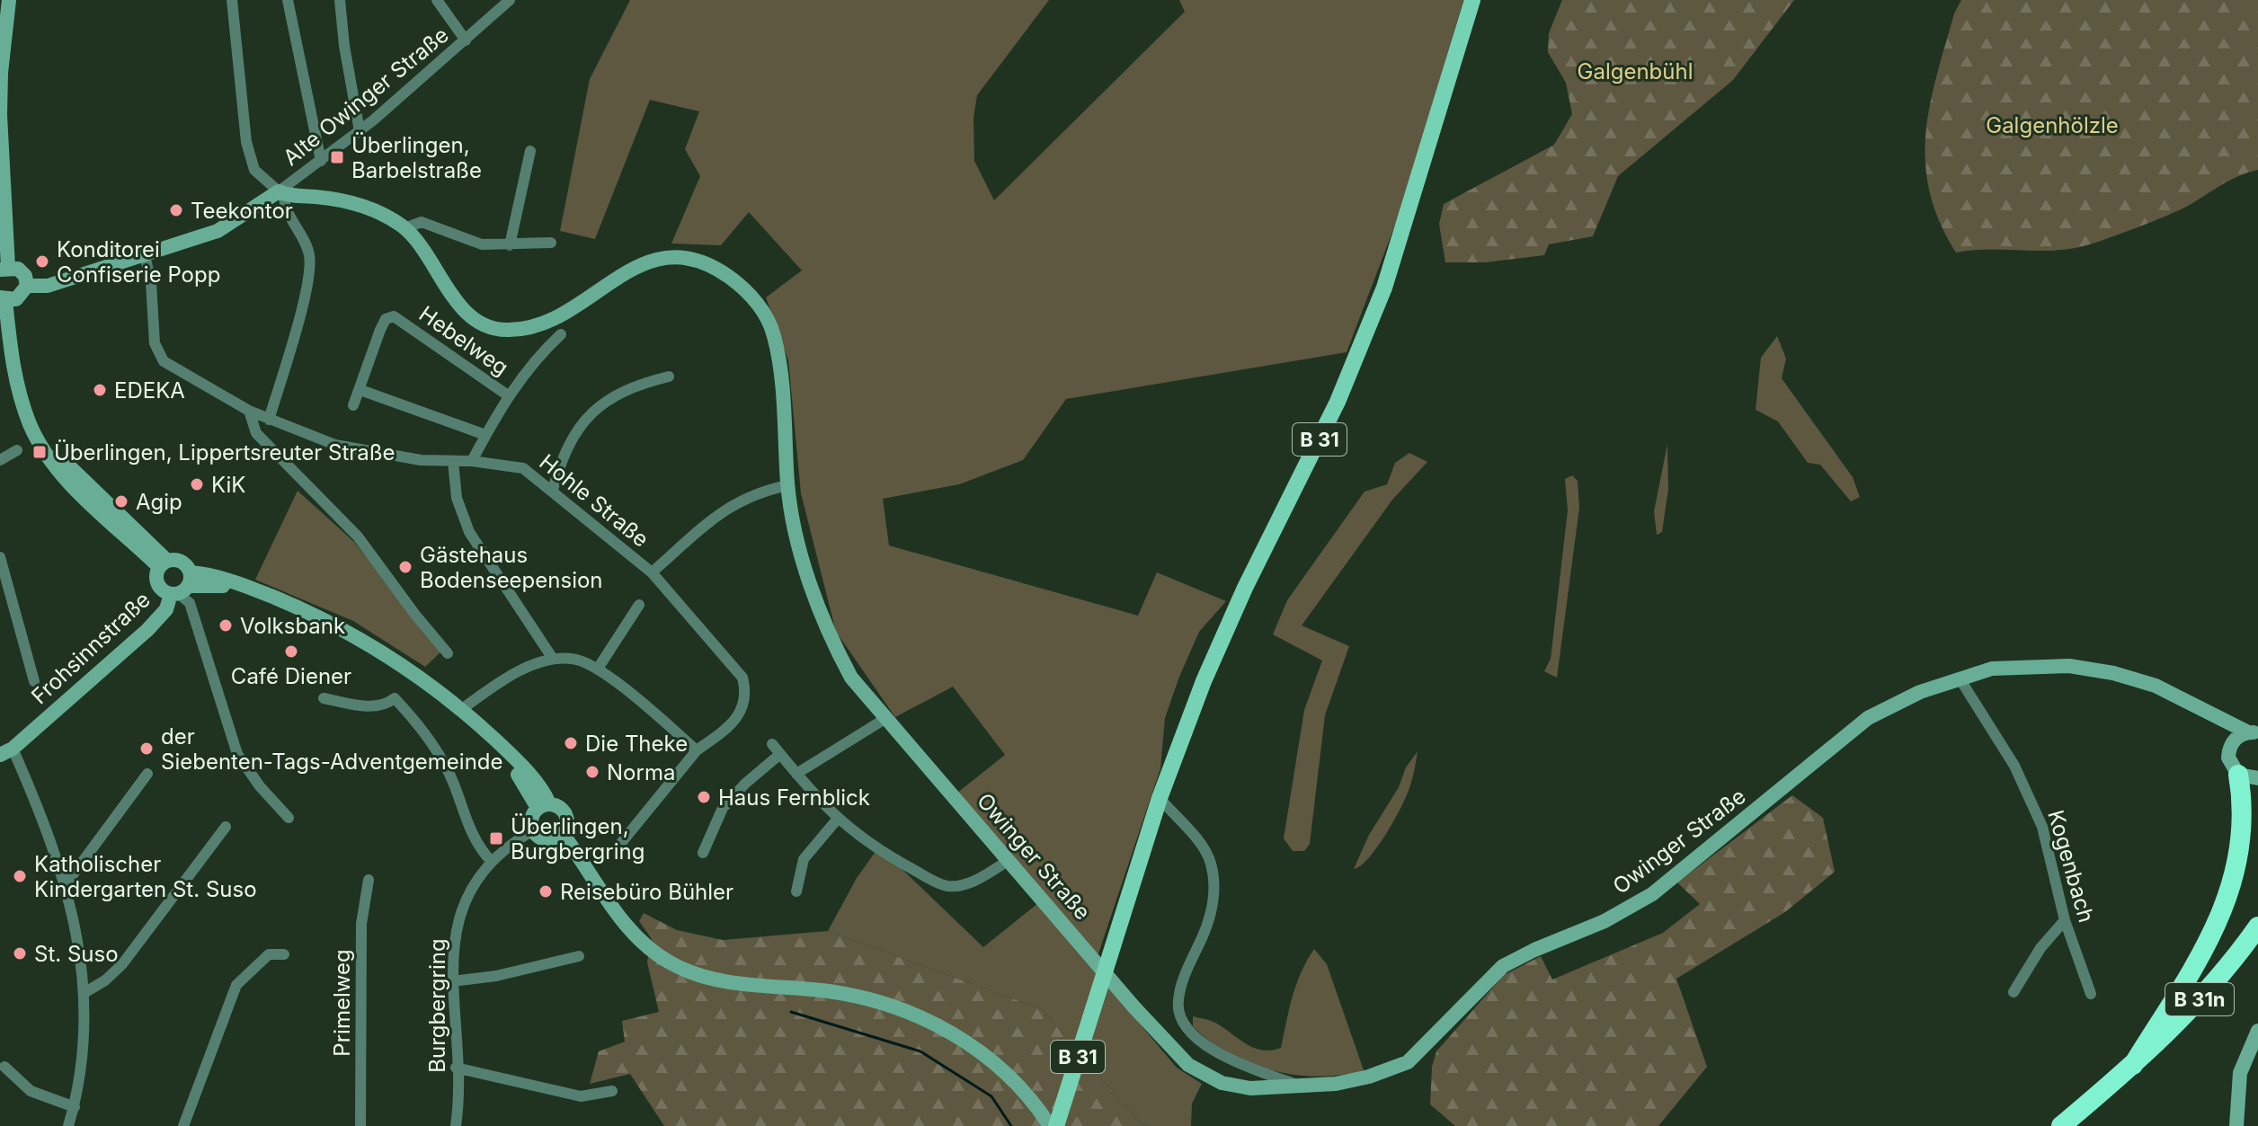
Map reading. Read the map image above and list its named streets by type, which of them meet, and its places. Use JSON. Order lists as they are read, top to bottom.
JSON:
{
  "streets": {
    "highway": ["B 31n"],
    "main road": ["B 31"],
    "street": [
      "Alte Owinger Straße",
      "Hebelweg",
      "Hohle Straße",
      "Frohsinnstraße",
      "Owinger Straße",
      "Kogenbach",
      "Primelweg",
      "Burgbergring"
    ]
  },
  "crossings": [
    ["Alte Owinger Straße", "Owinger Straße"],
    ["Hebelweg", "Hohle Straße"],
    ["Owinger Straße", "Kogenbach"]
  ],
  "parks": ["Galgenbühl", "Galgenhölzle"],
  "places": {
    "transit": ["Überlingen, Barbelstraße", "Überlingen, Lippertsreuter Straße", "Überlingen, Burgbergring"],
    "other": [
      "Teekontor",
      "Konditorei Confiserie Popp",
      "EDEKA",
      "KiK",
      "Agip",
      "Gästehaus Bodenseepension",
      "Volksbank",
      "Café Diener",
      "Die Theke",
      "der Siebenten-Tags-Adventgemeinde",
      "Norma",
      "Haus Fernblick",
      "Katholischer Kindergarten St. Suso",
      "Reisebüro Bühler",
      "St. Suso"
    ]
  }
}
